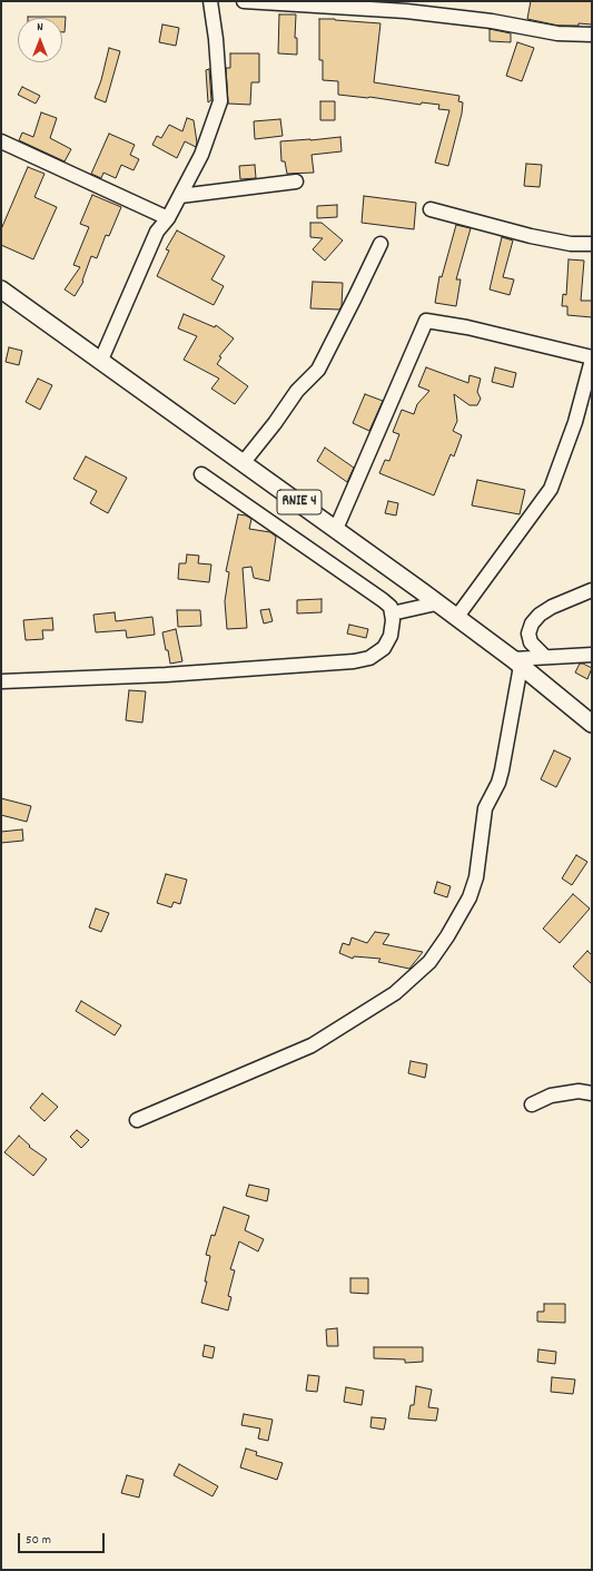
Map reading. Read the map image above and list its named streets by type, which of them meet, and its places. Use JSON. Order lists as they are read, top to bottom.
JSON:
{
  "streets": {
    "main road": ["RNIE 4"]
  },
  "scale_bar": "50 m",
  "north": "top"
}
